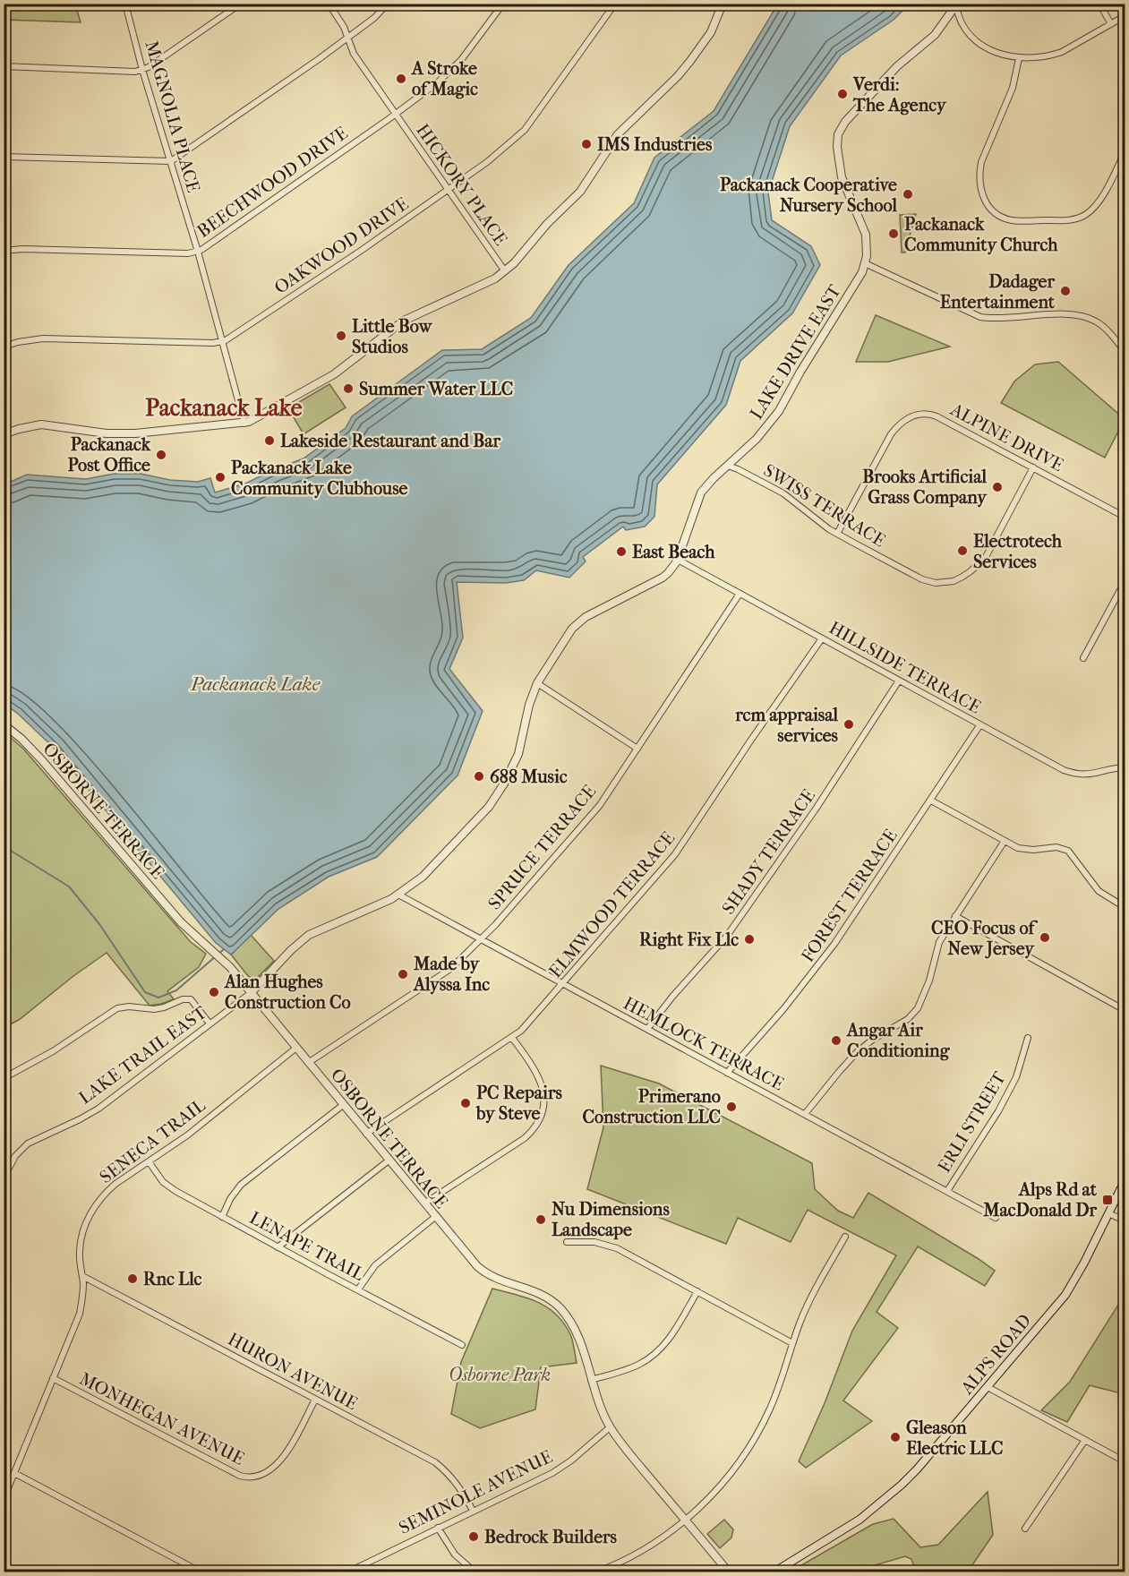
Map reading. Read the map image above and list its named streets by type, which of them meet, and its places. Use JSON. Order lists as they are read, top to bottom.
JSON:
{
  "streets": {
    "main road": ["ALPS ROAD"],
    "street": [
      "MAGNOLIA PLACE",
      "BEECHWOOD DRIVE",
      "HICKORY PLACE",
      "OAKWOOD DRIVE",
      "LAKE DRIVE EAST",
      "ALPINE DRIVE",
      "SWISS TERRACE",
      "HILLSIDE TERRACE",
      "OSBORNE TERRACE",
      "SPRUCE TERRACE",
      "SHADY TERRACE",
      "FOREST TERRACE",
      "ELMWOOD TERRACE",
      "HEMLOCK TERRACE",
      "LAKE TRAIL EAST",
      "ERLI STREET",
      "SENECA TRAIL",
      "LENAPE TRAIL",
      "HURON AVENUE",
      "MONHEGAN AVENUE",
      "SEMINOLE AVENUE"
    ]
  },
  "crossings": [
    ["MAGNOLIA PLACE", "BEECHWOOD DRIVE"],
    ["MAGNOLIA PLACE", "OAKWOOD DRIVE"],
    ["BEECHWOOD DRIVE", "HICKORY PLACE"],
    ["HICKORY PLACE", "OAKWOOD DRIVE"],
    ["LAKE DRIVE EAST", "SWISS TERRACE"],
    ["LAKE DRIVE EAST", "HILLSIDE TERRACE"],
    ["LAKE DRIVE EAST", "OSBORNE TERRACE"],
    ["LAKE DRIVE EAST", "HEMLOCK TERRACE"],
    ["LAKE DRIVE EAST", "LAKE TRAIL EAST"],
    ["ALPINE DRIVE", "SWISS TERRACE"],
    ["HILLSIDE TERRACE", "SPRUCE TERRACE"],
    ["HILLSIDE TERRACE", "SHADY TERRACE"],
    ["HILLSIDE TERRACE", "FOREST TERRACE"],
    ["HILLSIDE TERRACE", "ELMWOOD TERRACE"],
    ["OSBORNE TERRACE", "SPRUCE TERRACE"],
    ["OSBORNE TERRACE", "ELMWOOD TERRACE"],
    ["OSBORNE TERRACE", "LAKE TRAIL EAST"],
    ["OSBORNE TERRACE", "SENECA TRAIL"],
    ["OSBORNE TERRACE", "SEMINOLE AVENUE"],
    ["SPRUCE TERRACE", "HEMLOCK TERRACE"],
    ["SHADY TERRACE", "HEMLOCK TERRACE"],
    ["FOREST TERRACE", "HEMLOCK TERRACE"],
    ["ELMWOOD TERRACE", "HEMLOCK TERRACE"],
    ["HEMLOCK TERRACE", "ERLI STREET"],
    ["SENECA TRAIL", "LENAPE TRAIL"],
    ["SENECA TRAIL", "HURON AVENUE"],
    ["SENECA TRAIL", "MONHEGAN AVENUE"],
    ["HURON AVENUE", "MONHEGAN AVENUE"],
    ["HURON AVENUE", "SEMINOLE AVENUE"]
  ],
  "districts": ["Packanack Lake"],
  "water": ["Packanack Lake"],
  "parks": ["Osborne Park"],
  "places": {
    "other": [
      "A Stroke of Magic",
      "Verdi: The Agency",
      "IMS Industries",
      "Packanack Cooperative Nursery School",
      "Packanack Community Church",
      "Dadager Entertainment",
      "Little Bow Studios",
      "Summer Water LLC",
      "Lakeside Restaurant and Bar",
      "Packanack Post Office",
      "Packanack Lake Community Clubhouse",
      "Brooks Artificial Grass Company",
      "Electrotech Services",
      "East Beach",
      "rcm appraisal services",
      "688 Music",
      "CEO Focus of New Jersey",
      "Right Fix Llc",
      "Made by Alyssa Inc",
      "Alan Hughes Construction Co",
      "Angar Air Conditioning",
      "PC Repairs by Steve",
      "Primerano Construction LLC",
      "Nu Dimensions Landscape",
      "Rnc Llc",
      "Gleason Electric LLC",
      "Bedrock Builders"
    ],
    "transit": ["Alps Rd at MacDonald Dr"]
  }
}
